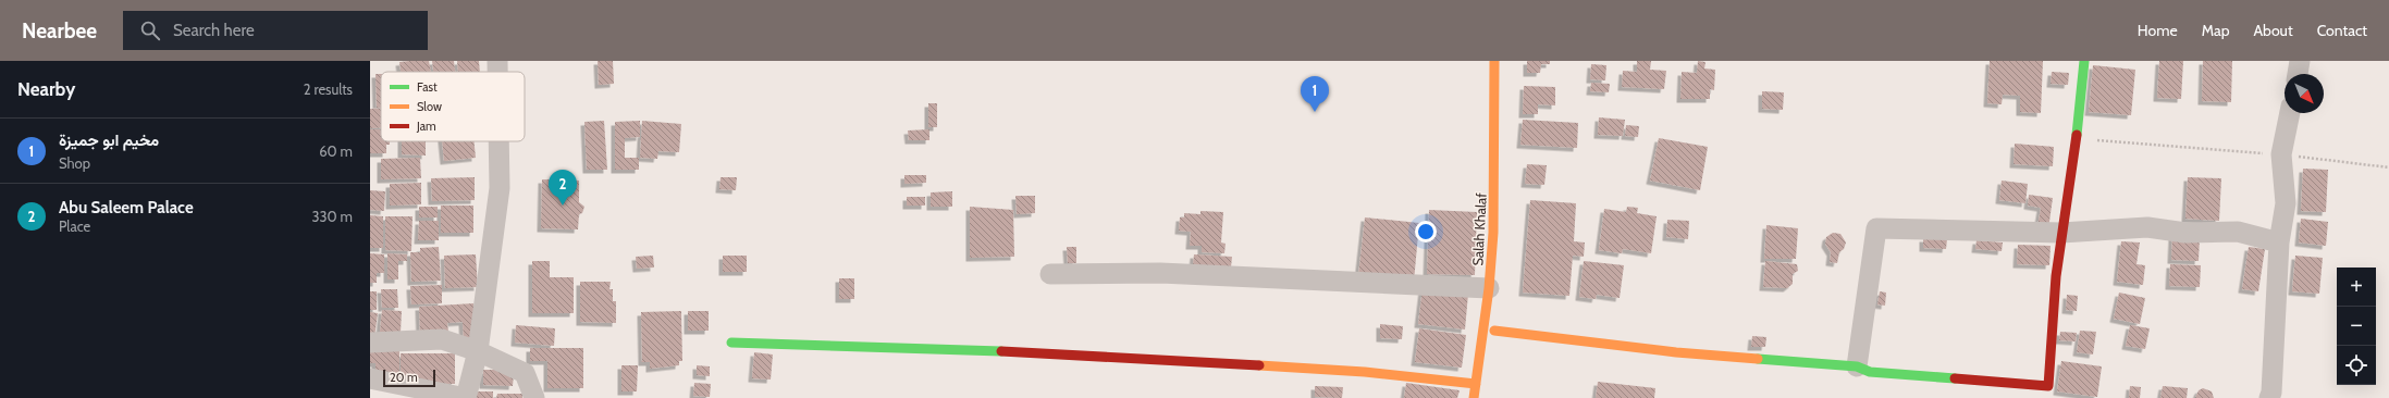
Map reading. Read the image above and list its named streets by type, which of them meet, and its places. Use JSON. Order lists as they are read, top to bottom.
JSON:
{
  "streets": {
    "street": ["Salah Khalaf"]
  },
  "legend": ["Fast", "Slow", "Jam"],
  "scale_bar": "20 m",
  "north": "bottom right",
  "page": {
    "header": "Nearbee",
    "search": "Search here",
    "nav": [
      "Home",
      "Map",
      "About",
      "Contact"
    ],
    "heading": ["Nearby", "2 results"],
    "pins": ["1", "2"],
    "list": [
      {
        "mark": "1",
        "name": "مخيم ابو جميزة",
        "note": "Shop",
        "value": "60 m"
      },
      {
        "mark": "2",
        "name": "Abu Saleem Palace",
        "note": "Place",
        "value": "330 m"
      }
    ],
    "map_buttons": ["+", "−"],
    "scale": "20 m"
  }
}
